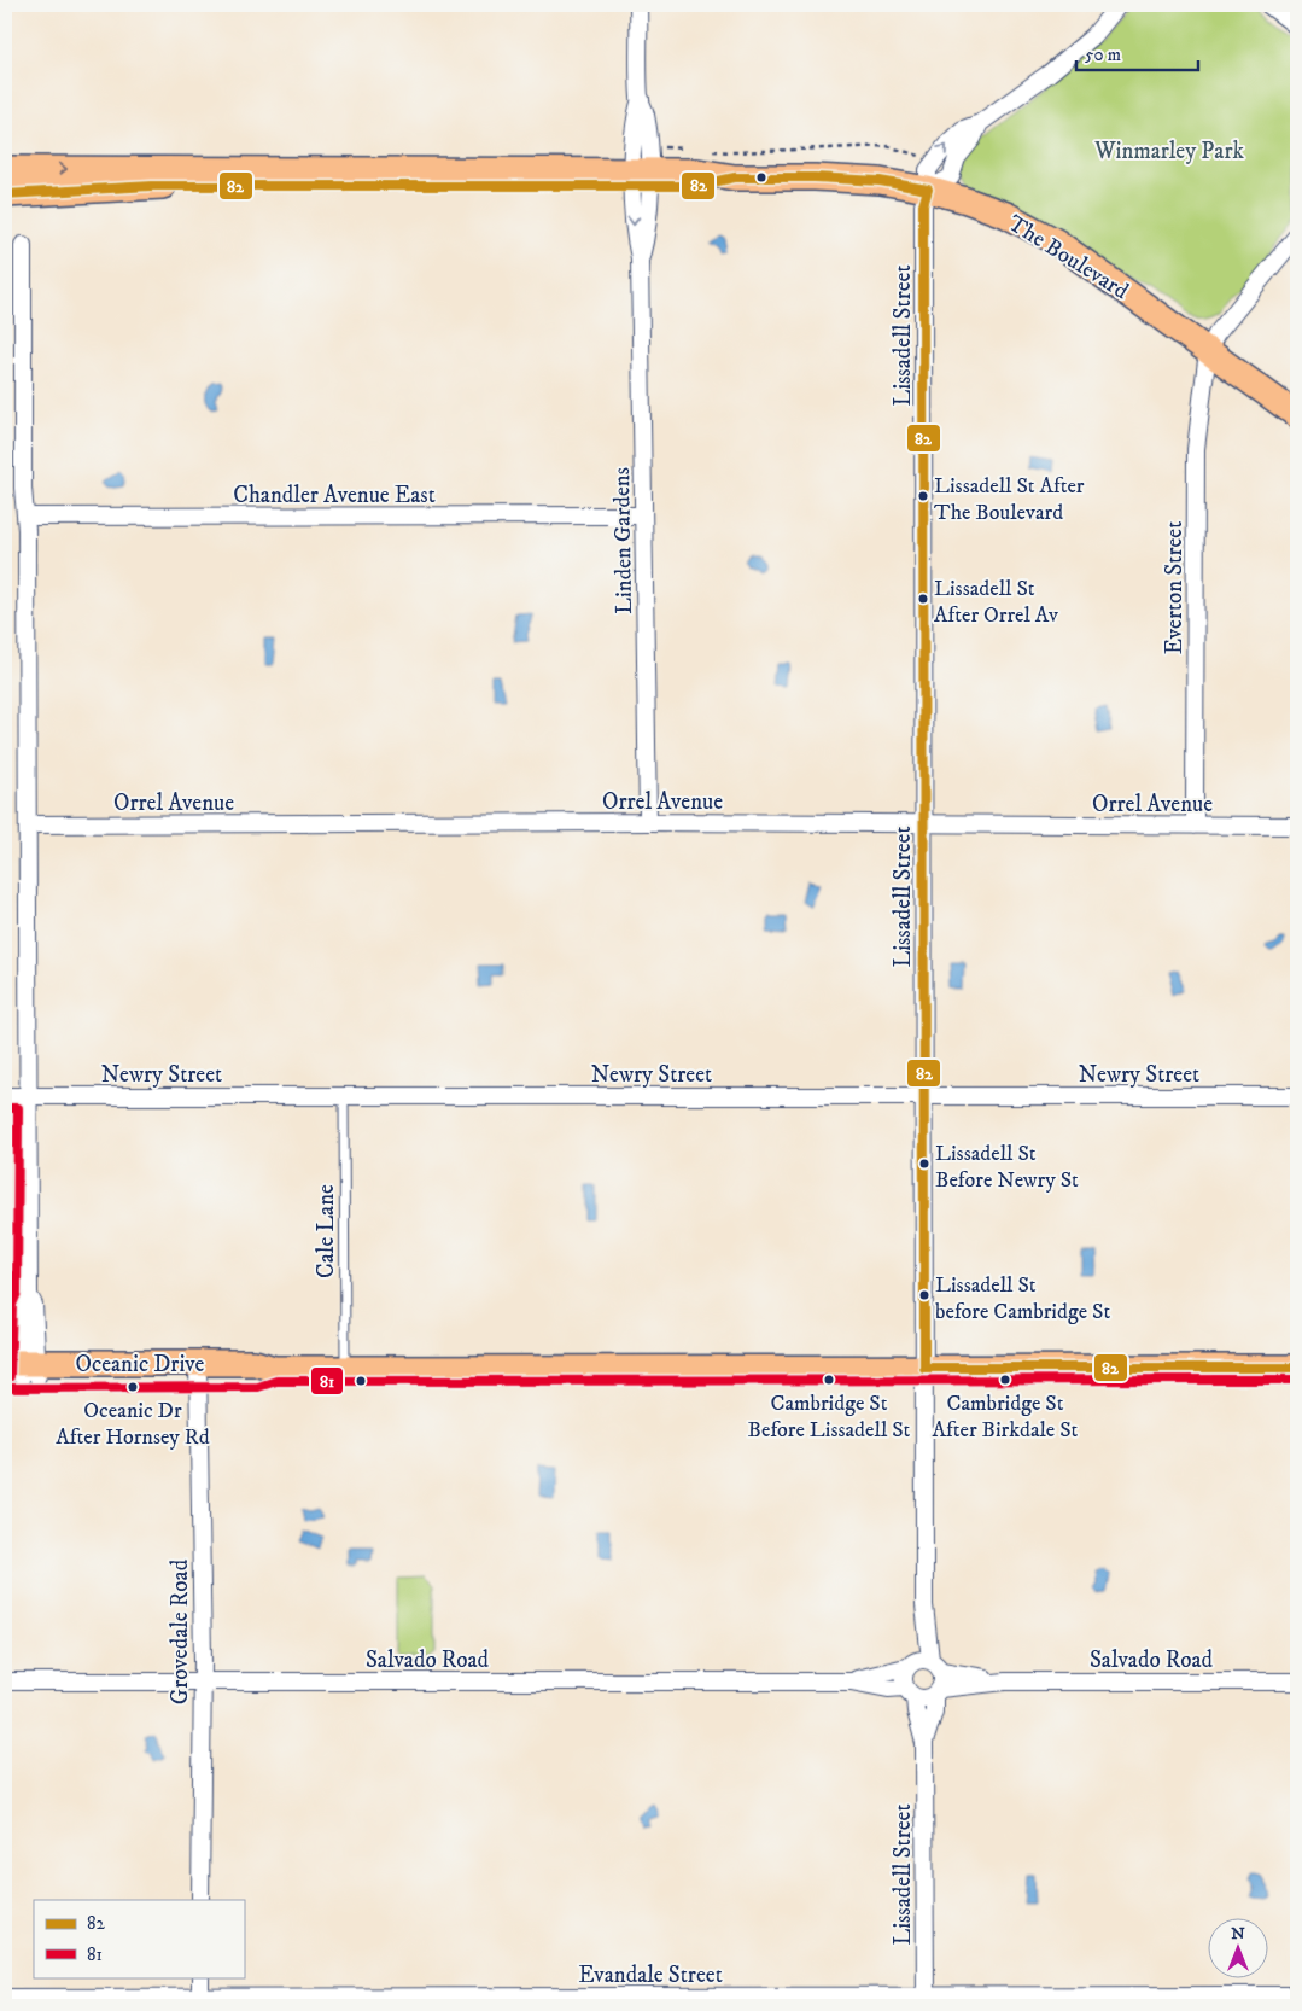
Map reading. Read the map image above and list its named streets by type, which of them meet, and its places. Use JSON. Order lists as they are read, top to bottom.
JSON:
{
  "streets": {
    "main road": ["The Boulevard", "Oceanic Drive"],
    "street": [
      "Lissadell Street",
      "Chandler Avenue East",
      "Linden Gardens",
      "Everton Street",
      "Orrel Avenue",
      "Newry Street",
      "Grovedale Road",
      "Salvado Road",
      "Evandale Street"
    ],
    "lane": ["Cale Lane"]
  },
  "crossings": [
    ["The Boulevard", "Lissadell Street"],
    ["The Boulevard", "Linden Gardens"],
    ["The Boulevard", "Everton Street"],
    ["Lissadell Street", "Orrel Avenue"],
    ["Lissadell Street", "Newry Street"],
    ["Lissadell Street", "Oceanic Drive"],
    ["Lissadell Street", "Salvado Road"],
    ["Lissadell Street", "Evandale Street"],
    ["Chandler Avenue East", "Linden Gardens"],
    ["Linden Gardens", "Orrel Avenue"],
    ["Everton Street", "Orrel Avenue"],
    ["Newry Street", "Cale Lane"],
    ["Cale Lane", "Oceanic Drive"],
    ["Oceanic Drive", "Grovedale Road"],
    ["Grovedale Road", "Salvado Road"]
  ],
  "parks": ["Winmarley Park"],
  "places": [
    "Lissadell St After The Boulevard",
    "Lissadell St After Orrel Av",
    "Lissadell St Before Newry St",
    "Lissadell St before Cambridge St",
    "Cambridge St Before Lissadell St",
    "Cambridge St After Birkdale St",
    "Oceanic Dr After Hornsey Rd"
  ],
  "lines": ["transit line 82", "transit line 81"],
  "legend": ["82", "81"],
  "scale_bar": "50 m",
  "north": "top"
}
